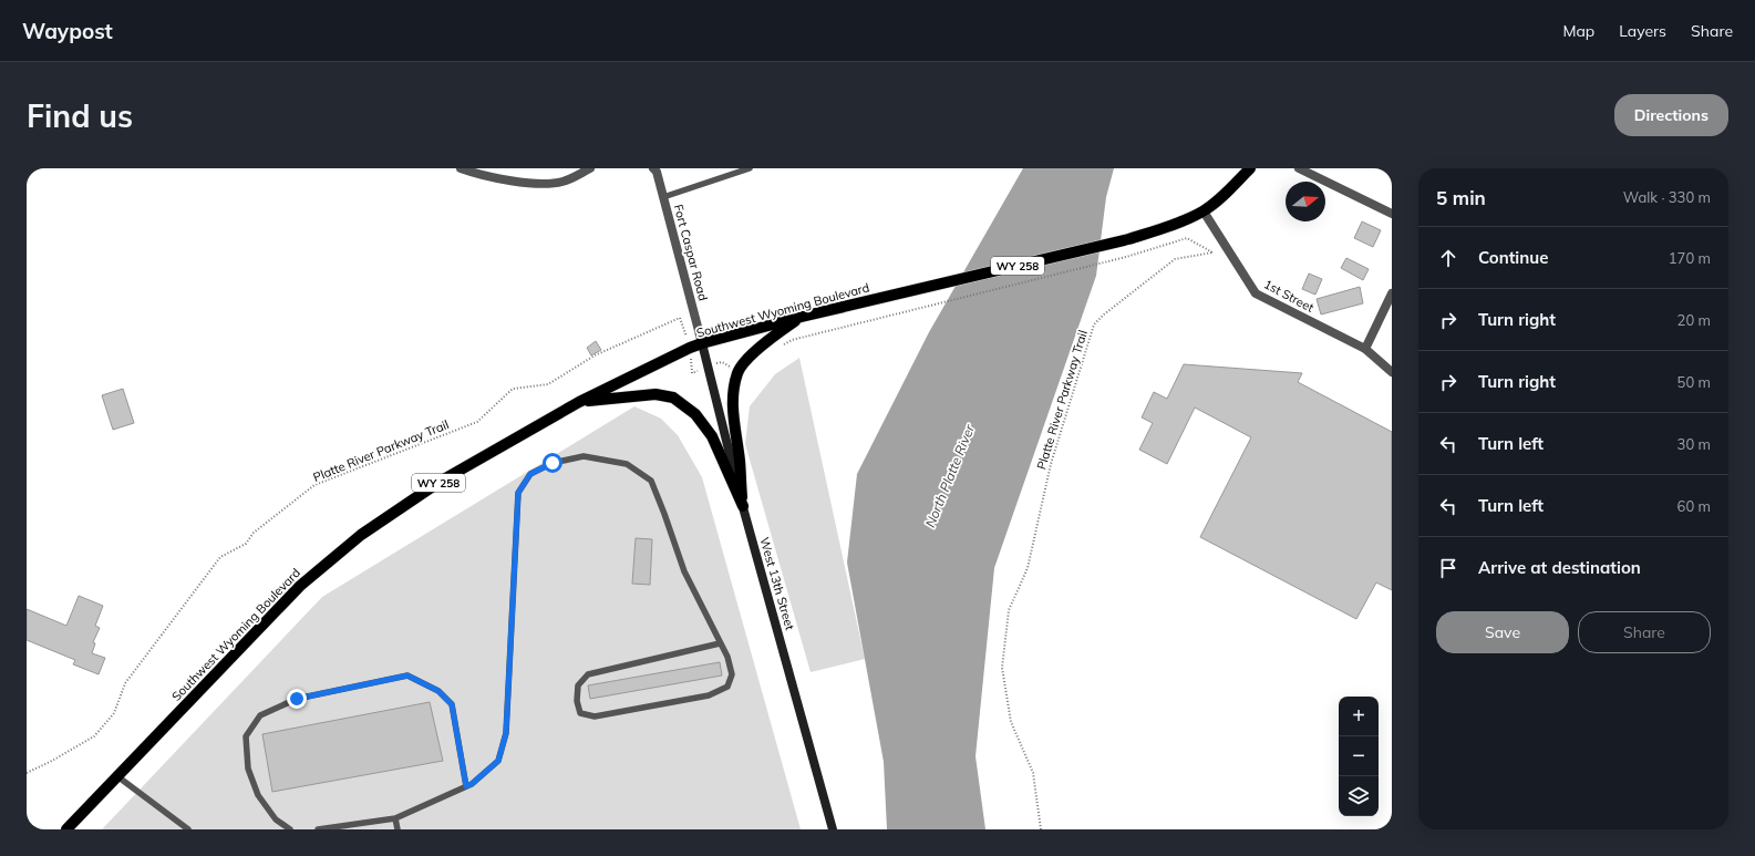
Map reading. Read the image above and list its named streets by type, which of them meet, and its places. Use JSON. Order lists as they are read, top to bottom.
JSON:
{
  "streets": {
    "main road": ["WY 258", "Southwest Wyoming Boulevard", "West 13th Street"],
    "street": ["Fort Caspar Road", "1st Street"],
    "path": ["Platte River Parkway Trail"]
  },
  "crossings": [
    ["Fort Caspar Road", "Southwest Wyoming Boulevard"],
    ["Fort Caspar Road", "West 13th Street"],
    ["1st Street", "Southwest Wyoming Boulevard"],
    ["Southwest Wyoming Boulevard", "West 13th Street"]
  ],
  "water": ["North Platte River"],
  "north": "right",
  "page": {
    "header": "Waypost",
    "nav": ["Map", "Layers", "Share"],
    "buttons": [
      "Directions",
      ["Save", "Share"]
    ],
    "title": "Find us",
    "heading": ["5 min", "Walk · 330 m"],
    "list": [
      ["Continue", "170 m"],
      ["Turn right", "20 m"],
      ["Turn right", "50 m"],
      ["Turn left", "30 m"],
      ["Turn left", "60 m"],
      "Arrive at destination"
    ],
    "map_buttons": ["+", "−"]
  }
}
